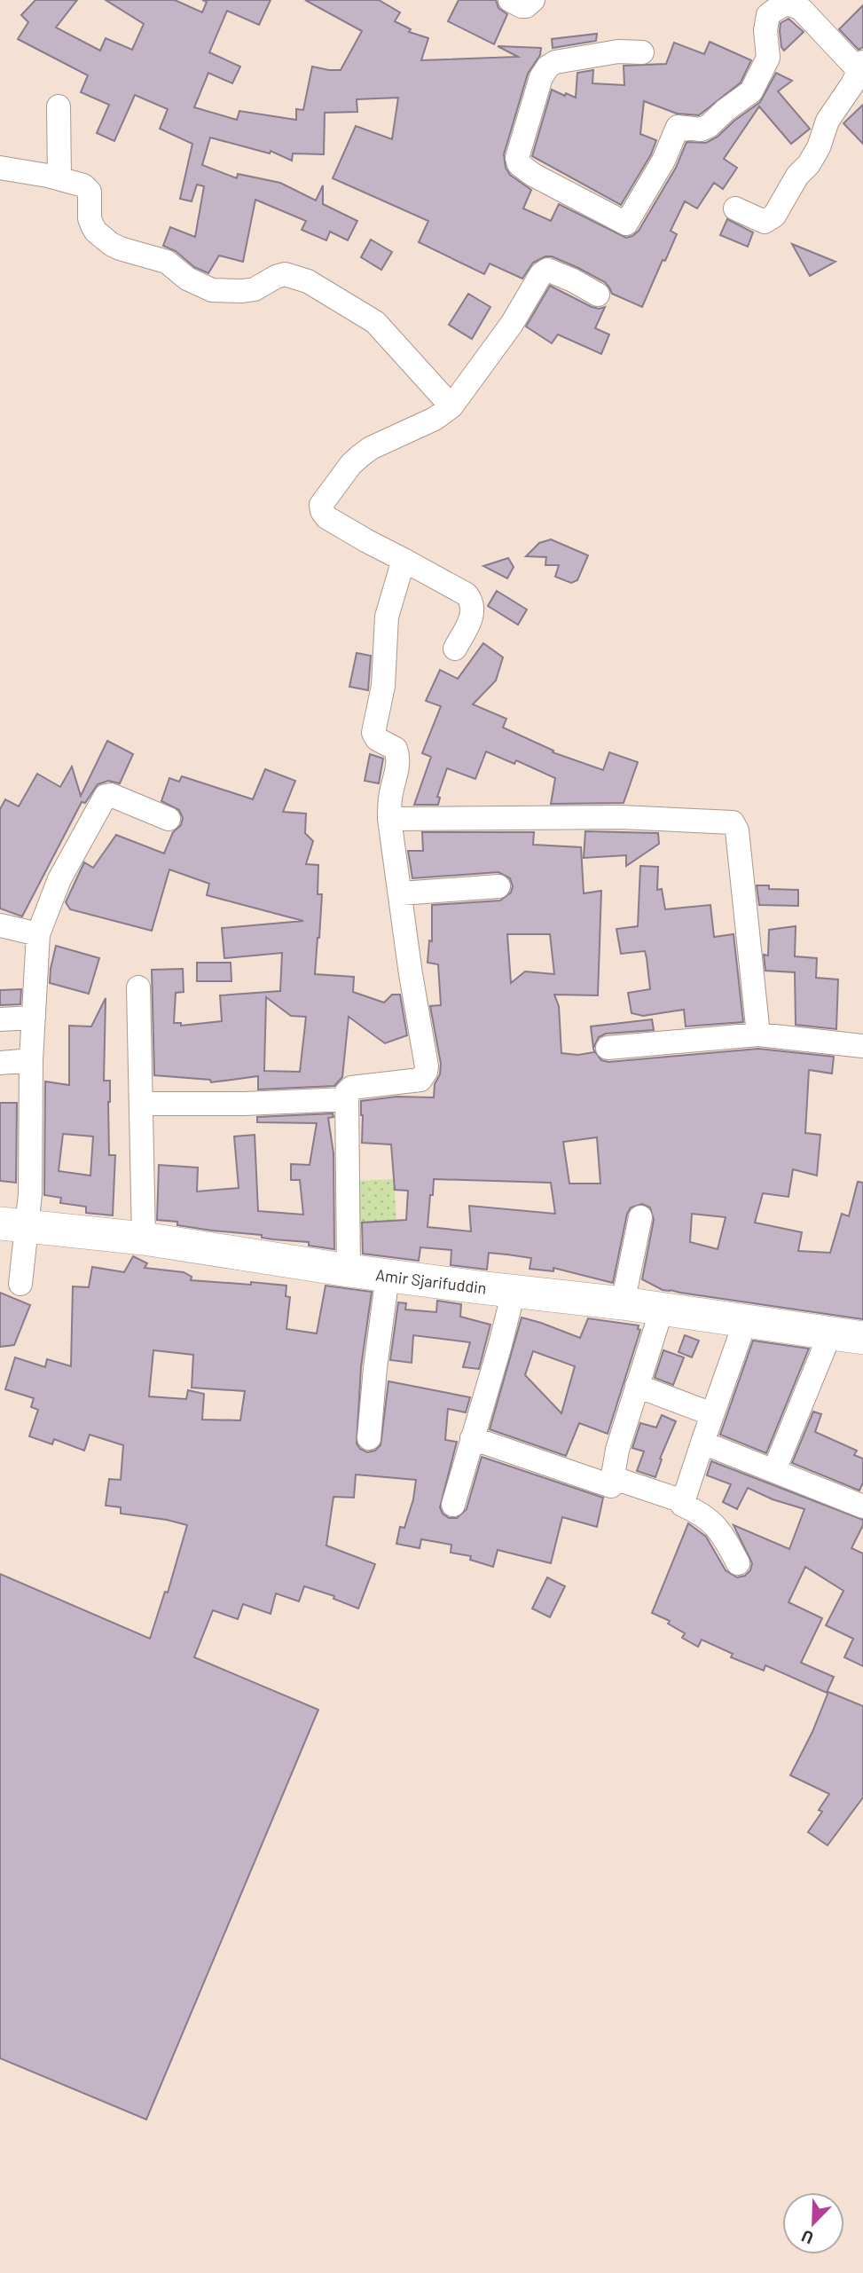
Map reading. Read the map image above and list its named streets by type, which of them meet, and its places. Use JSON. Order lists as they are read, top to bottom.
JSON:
{
  "streets": {
    "main road": ["Amir Sjarifuddin"]
  },
  "north": "bottom left"
}
